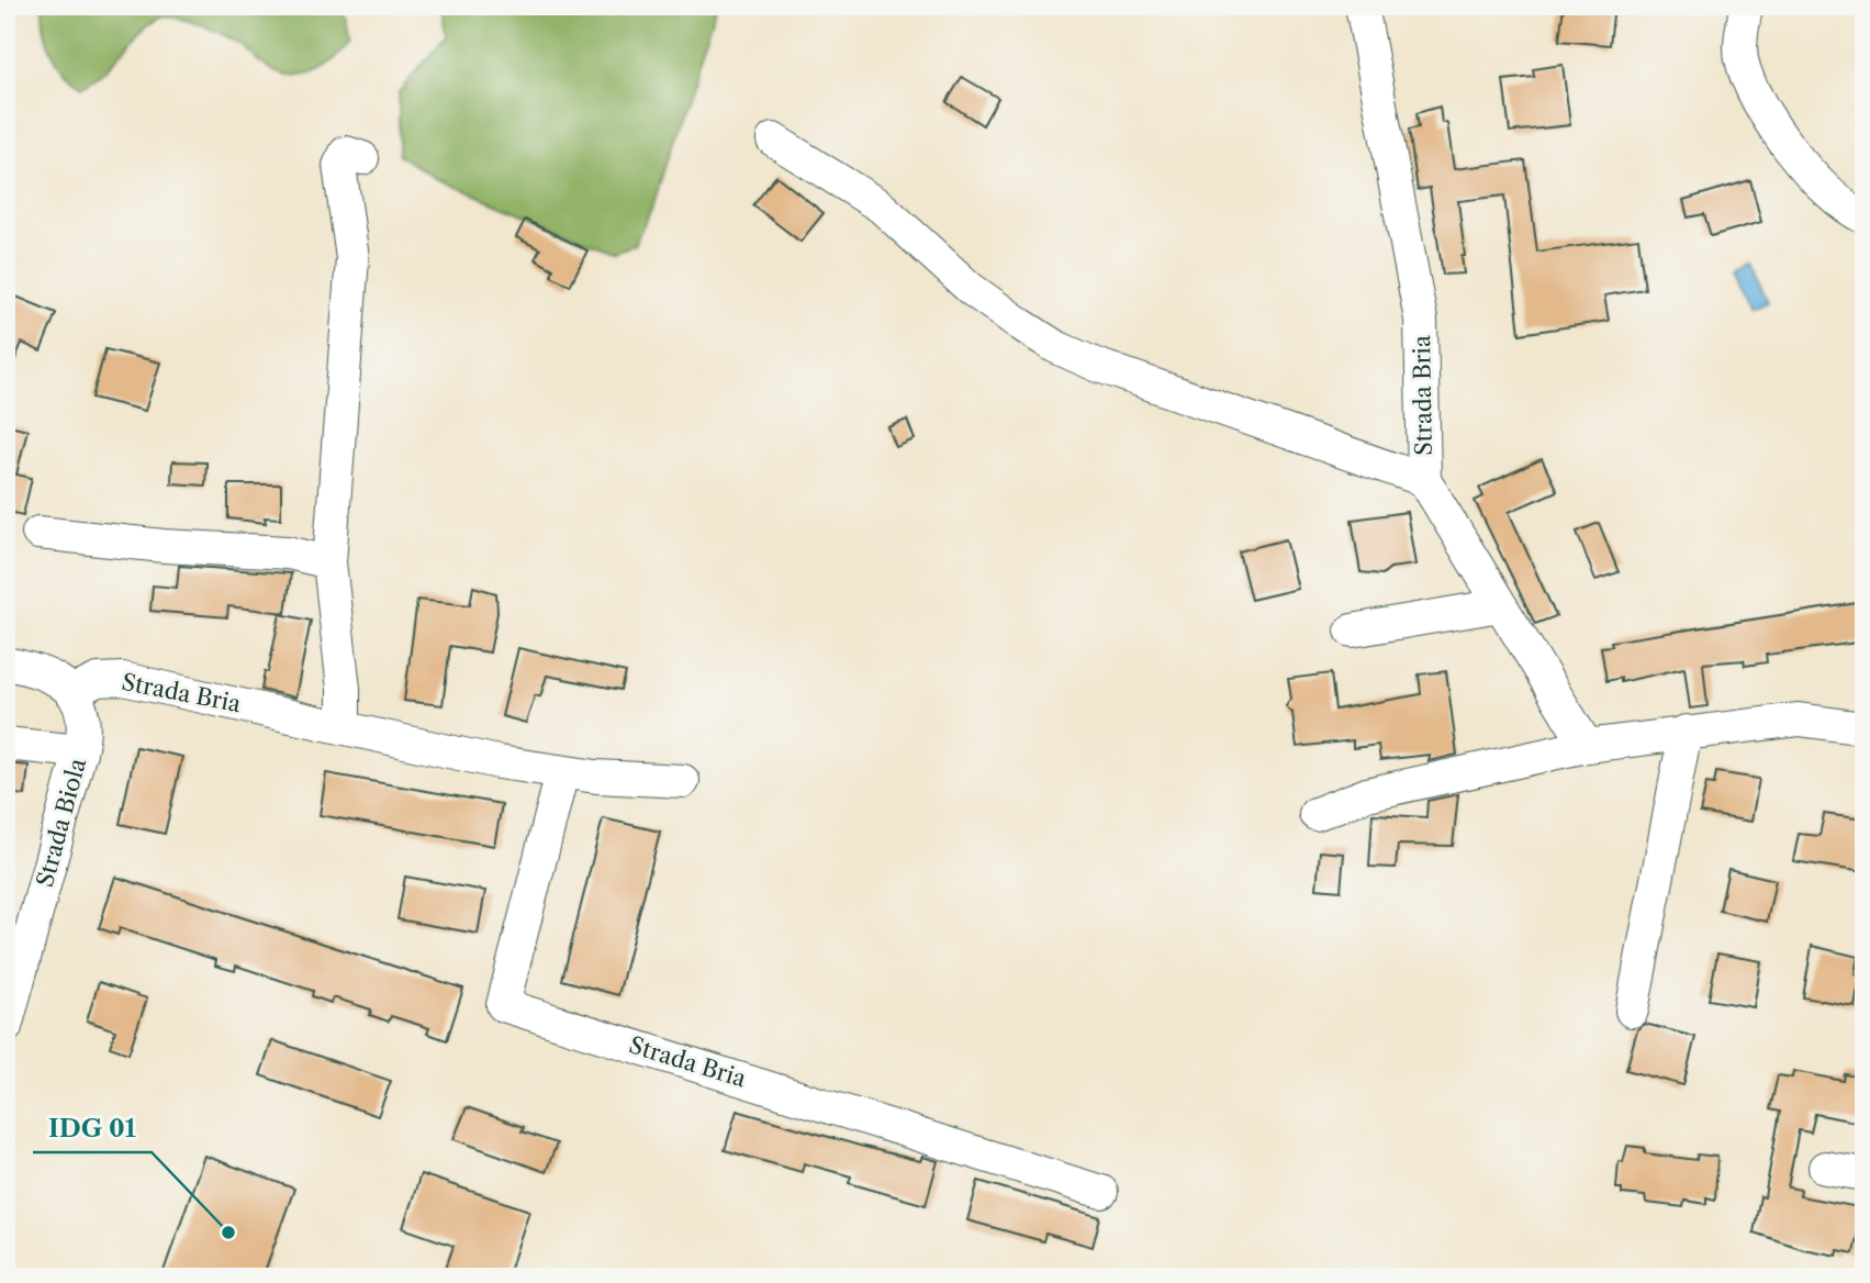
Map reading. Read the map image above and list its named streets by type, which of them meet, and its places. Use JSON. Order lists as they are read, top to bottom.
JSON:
{
  "streets": {
    "street": ["Strada Bria", "Strada Biola"]
  },
  "crossings": [
    ["Strada Bria", "Strada Biola"]
  ],
  "places": ["IDG 01"]
}
